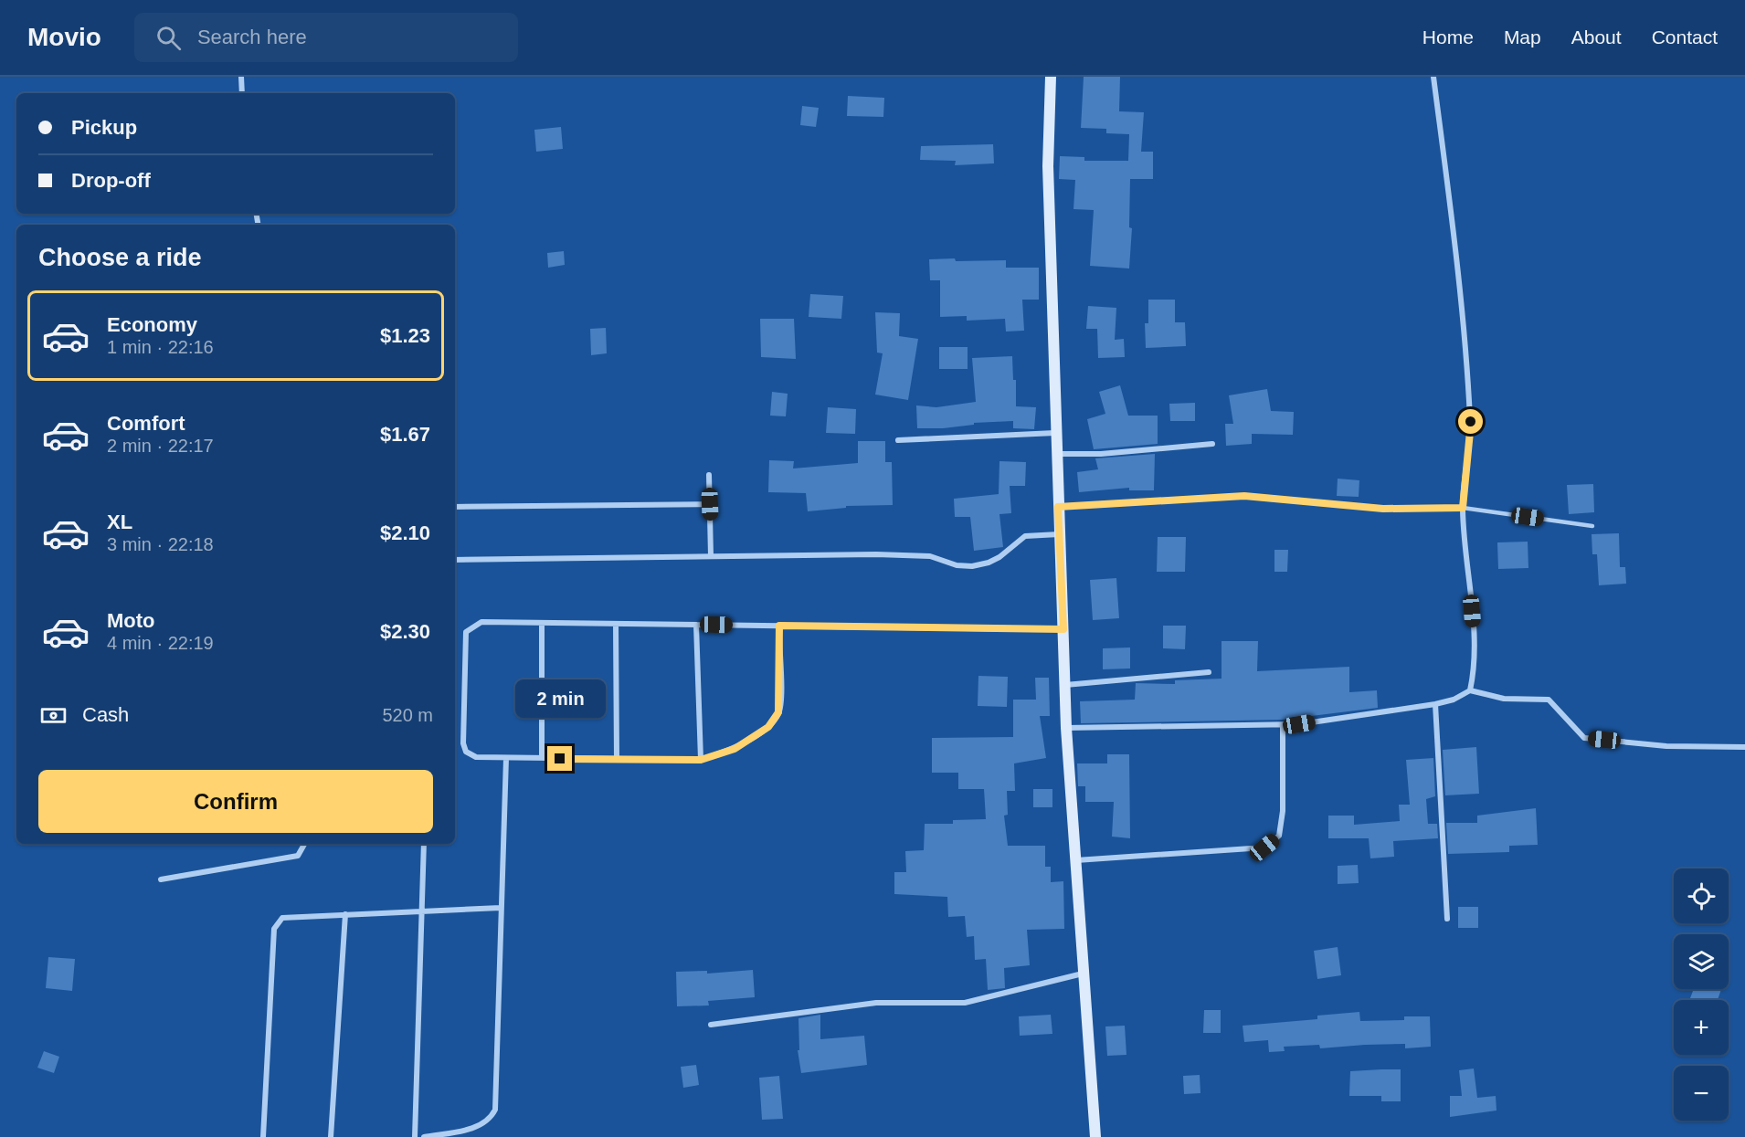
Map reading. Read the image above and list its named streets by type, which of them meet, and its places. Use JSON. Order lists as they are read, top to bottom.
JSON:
{
  "page": {
    "header": "Movio",
    "search": "Search here",
    "nav": [
      "Home",
      "Map",
      "About",
      "Contact"
    ],
    "banner": ["Pickup", "Drop-off"],
    "heading": "Choose a ride",
    "list": [
      {
        "name": "Economy",
        "note": "1 min · 22:16",
        "value": "$1.23"
      },
      {
        "name": "Comfort",
        "note": "2 min · 22:17",
        "value": "$1.67"
      },
      {
        "name": "XL",
        "note": "3 min · 22:18",
        "value": "$2.10"
      },
      {
        "name": "Moto",
        "note": "4 min · 22:19",
        "value": "$2.30"
      }
    ],
    "bubble": "2 min",
    "pay": ["Cash", "520 m"],
    "buttons": "Confirm",
    "map_buttons": ["+", "−"]
  }
}
